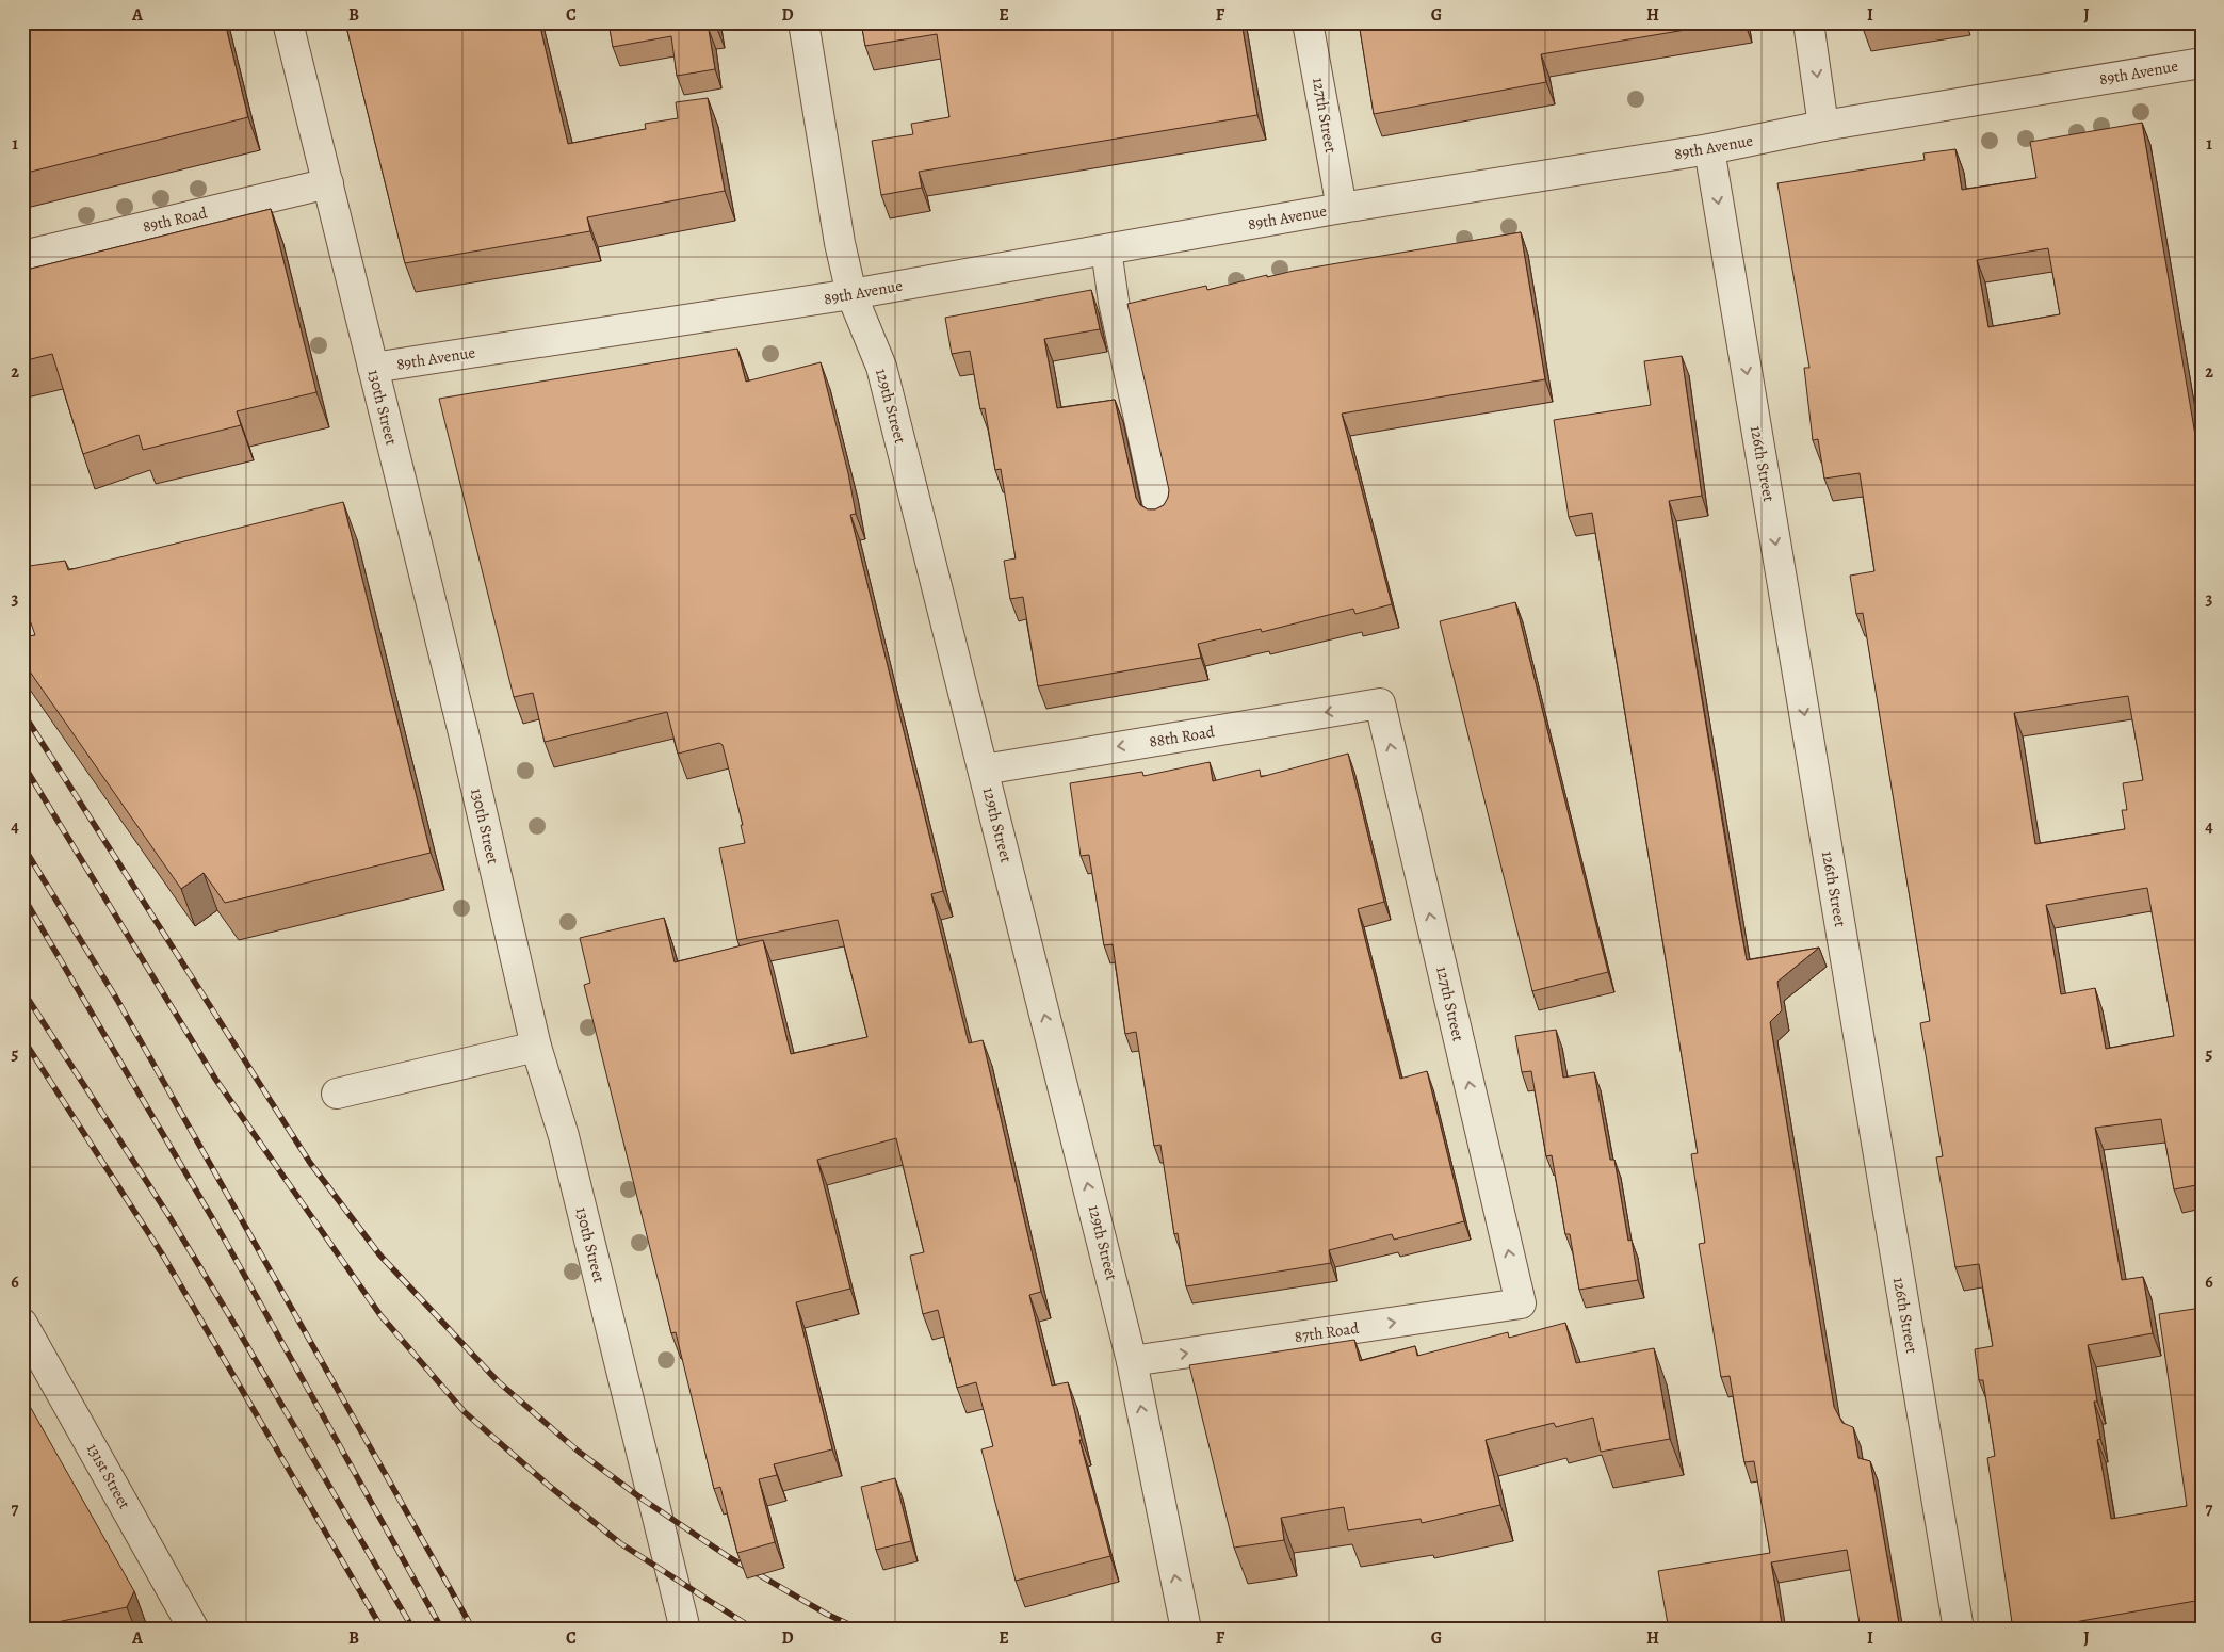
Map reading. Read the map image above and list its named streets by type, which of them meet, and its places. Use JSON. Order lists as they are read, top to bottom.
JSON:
{
  "streets": {
    "street": [
      "89th Avenue",
      "127th Street",
      "89th Road",
      "129th Street",
      "130th Street",
      "126th Street",
      "88th Road",
      "87th Road",
      "131st Street"
    ]
  },
  "crossings": [
    ["89th Avenue", "127th Street"],
    ["89th Avenue", "129th Street"],
    ["89th Avenue", "130th Street"],
    ["89th Avenue", "126th Street"],
    ["127th Street", "88th Road"],
    ["127th Street", "87th Road"],
    ["89th Road", "130th Street"],
    ["129th Street", "88th Road"],
    ["129th Street", "87th Road"]
  ],
  "one_way": [
    "127th Street",
    "129th Street",
    "126th Street",
    "88th Road",
    "87th Road"
  ],
  "grid": {
    "columns": [
      "A",
      "B",
      "C",
      "D",
      "E",
      "F",
      "G",
      "H",
      "I",
      "J"
    ],
    "rows": [
      "1",
      "2",
      "3",
      "4",
      "5",
      "6",
      "7"
    ]
  }
}
